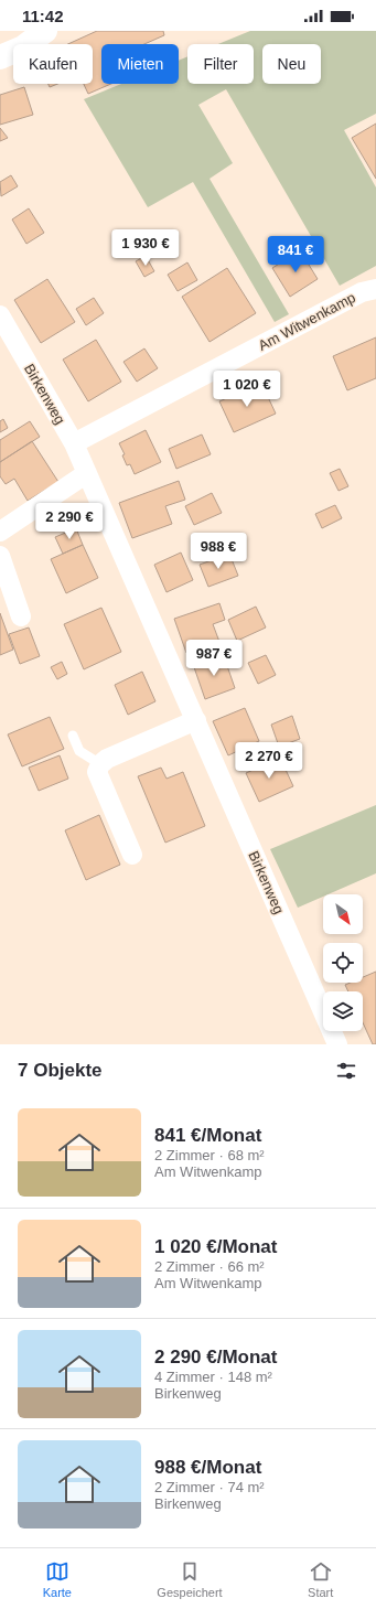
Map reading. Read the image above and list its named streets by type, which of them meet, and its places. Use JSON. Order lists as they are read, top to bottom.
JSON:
{
  "streets": {
    "street": ["Am Witwenkamp", "Birkenweg"]
  },
  "crossings": [
    ["Am Witwenkamp", "Birkenweg"]
  ],
  "north": "bottom right",
  "page": {
    "status": "11:42",
    "chip": [
      "Kaufen",
      "Mieten",
      "Filter",
      "Neu"
    ],
    "price": [
      "1 930 €",
      "841 €",
      "1 020 €",
      "2 290 €",
      "988 €",
      "987 €",
      "2 270 €"
    ],
    "heading": "7 Objekte",
    "list": [
      {
        "name": "841 €/Monat",
        "note": "2 Zimmer · 68 m² · Am Witwenkamp"
      },
      {
        "name": "1 020 €/Monat",
        "note": "2 Zimmer · 66 m² · Am Witwenkamp"
      },
      {
        "name": "2 290 €/Monat",
        "note": "4 Zimmer · 148 m² · Birkenweg"
      },
      {
        "name": "988 €/Monat",
        "note": "2 Zimmer · 74 m² · Birkenweg"
      }
    ],
    "tabs": ["Karte", "Gespeichert", "Start"]
  }
}
